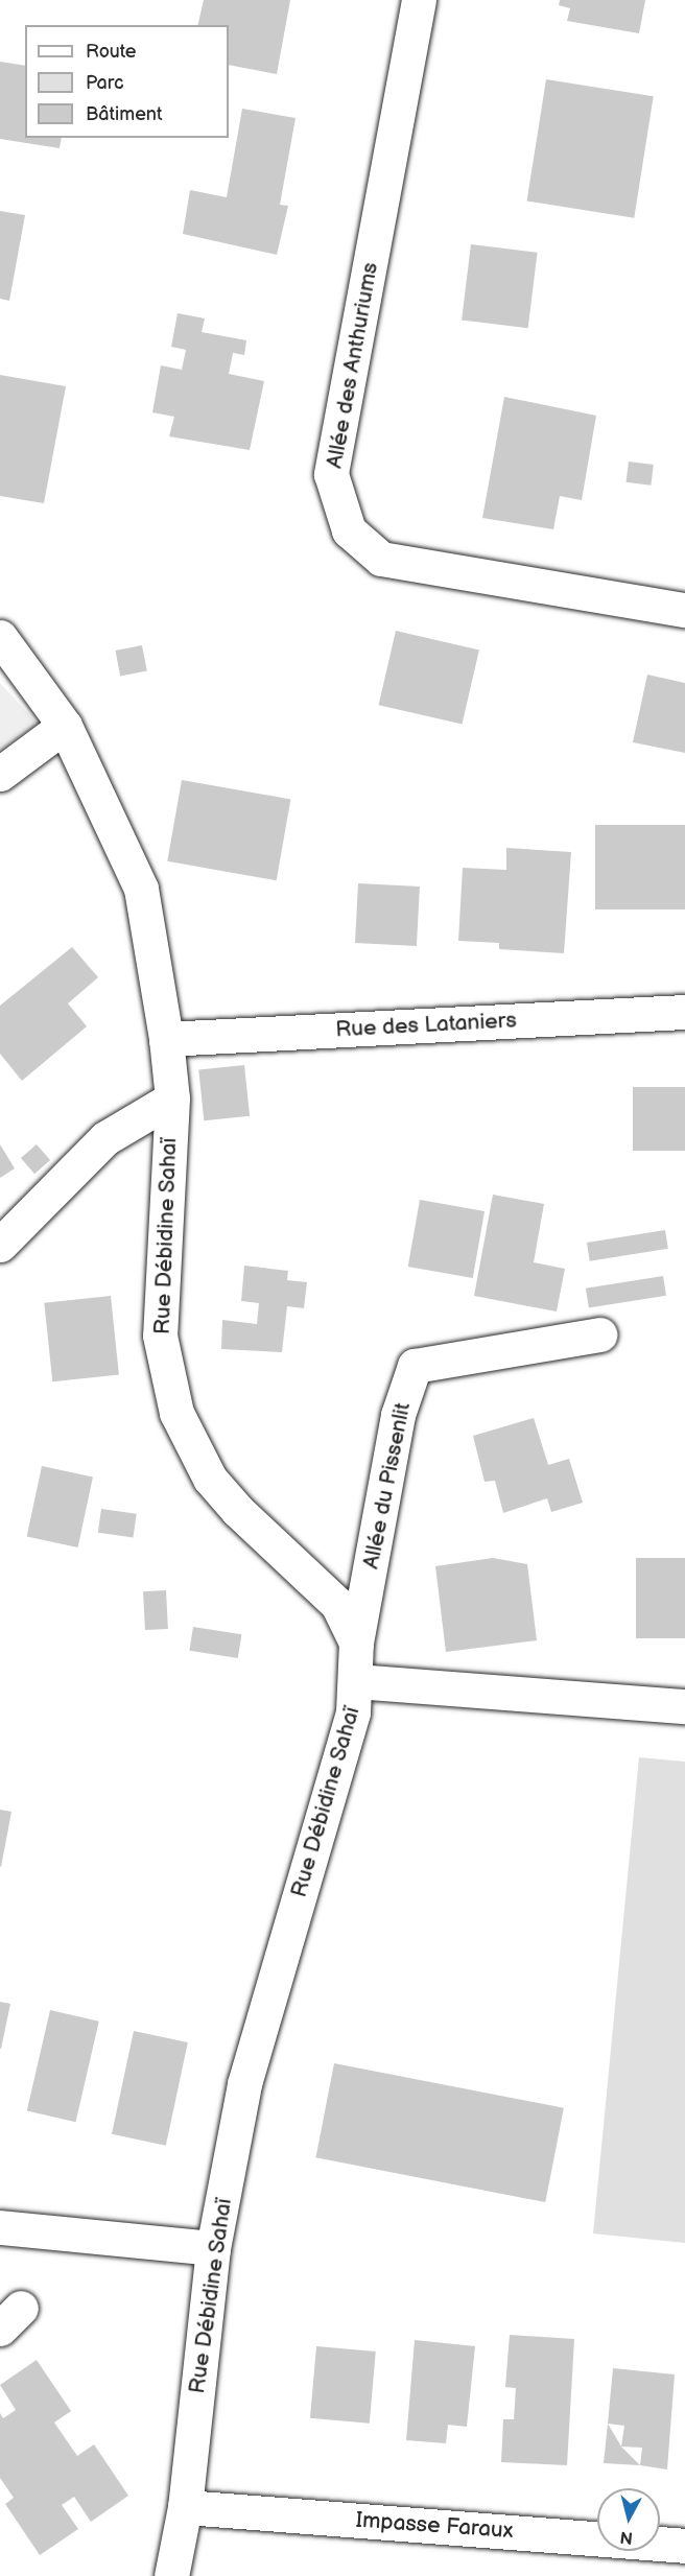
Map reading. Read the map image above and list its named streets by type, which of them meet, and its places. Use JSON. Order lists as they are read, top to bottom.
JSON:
{
  "streets": {
    "street": [
      "Allée des Anthuriums",
      "Rue des Lataniers",
      "Rue Débidine Sahaï",
      "Allée du Pissenlit",
      "Impasse Faraux"
    ]
  },
  "crossings": [
    ["Rue des Lataniers", "Rue Débidine Sahaï"],
    ["Rue Débidine Sahaï", "Allée du Pissenlit"],
    ["Rue Débidine Sahaï", "Impasse Faraux"]
  ],
  "legend": ["Route", "Parc", "Bâtiment"],
  "north": "bottom"
}
